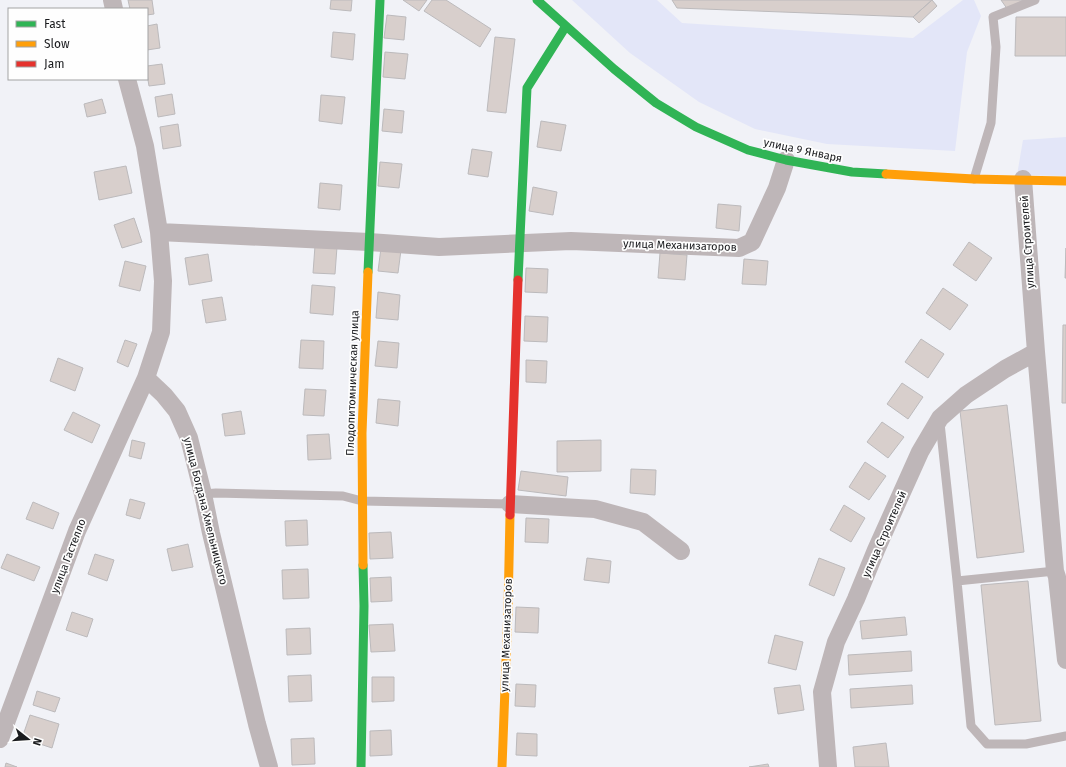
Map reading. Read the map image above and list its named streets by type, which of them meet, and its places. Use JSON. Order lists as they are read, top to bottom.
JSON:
{
  "streets": {
    "street": [
      "улица 9 Января",
      "улица Строителей",
      "улица Механизаторов",
      "Плодопитомническая улица",
      "улица Богдана Хмельницкого",
      "улица Гастелло"
    ]
  },
  "crossings": [
    ["улица 9 Января", "улица Строителей"],
    ["улица 9 Января", "улица Механизаторов"],
    ["улица Богдана Хмельницкого", "улица Гастелло"]
  ],
  "legend": ["Fast", "Slow", "Jam"],
  "north": "right"
}
